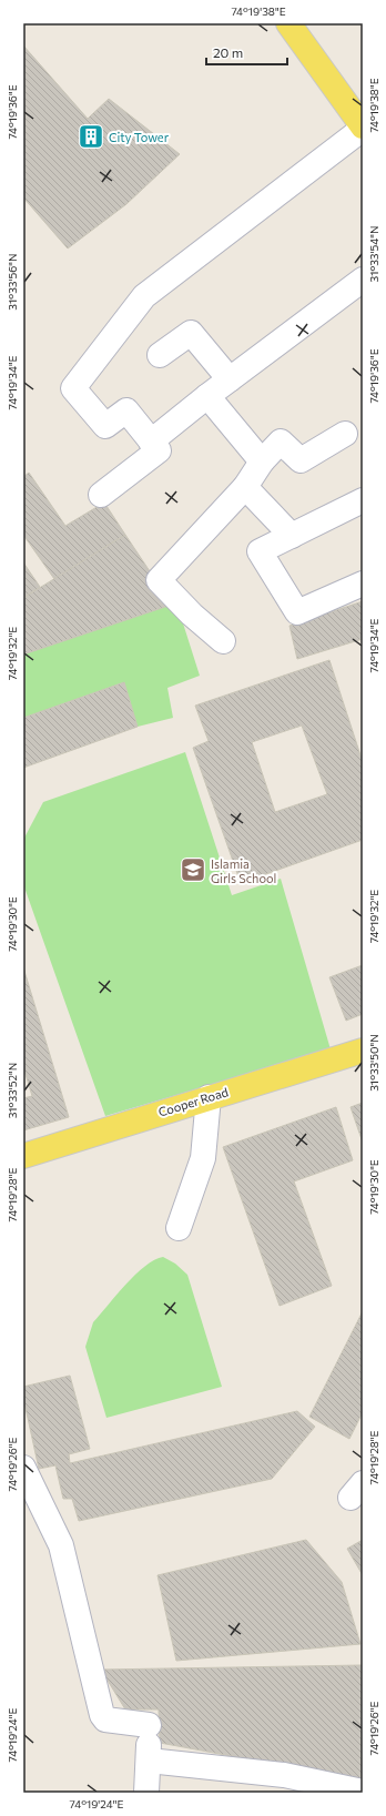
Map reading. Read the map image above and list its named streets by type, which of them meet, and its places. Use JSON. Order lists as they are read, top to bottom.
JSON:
{
  "streets": {
    "main road": ["Cooper Road"]
  },
  "places": {
    "building": ["City Tower"],
    "school or university": ["Islamia Girls School"]
  },
  "scale_bar": "20 m",
  "coordinates": [
    "74°19'38\"E",
    "74°19'36\"E",
    "31°33'54\"N",
    "31°33'56\"N",
    "74°19'34\"E",
    "74°19'32\"E",
    "74°19'30\"E",
    "31°33'50\"N",
    "31°33'52\"N",
    "74°19'28\"E",
    "74°19'26\"E",
    "74°19'24\"E"
  ]
}
